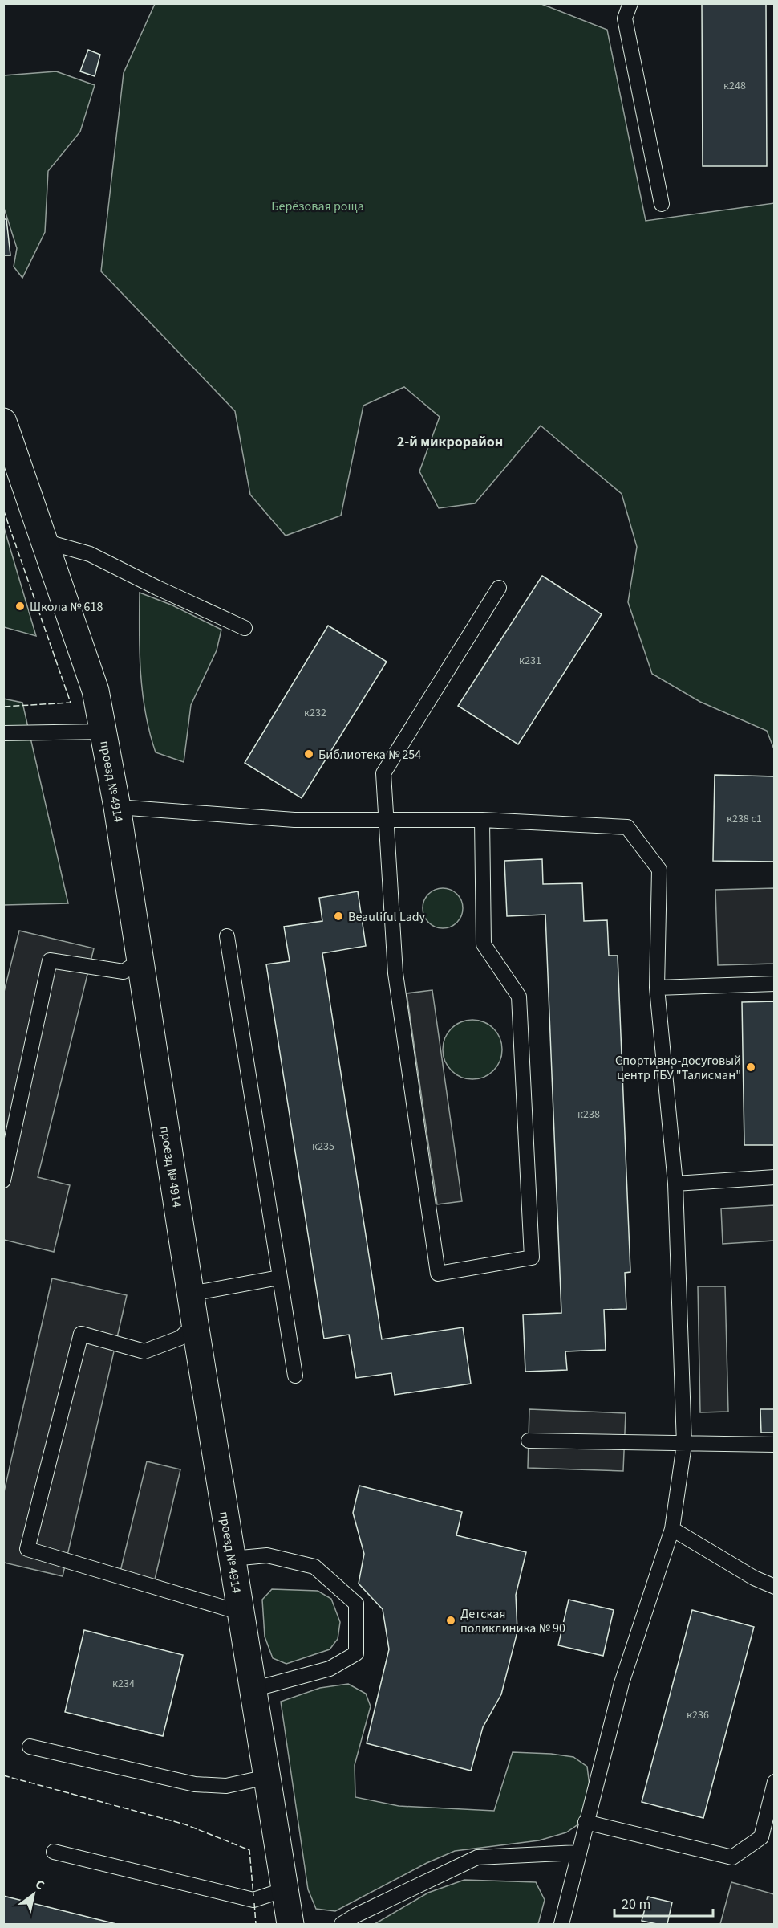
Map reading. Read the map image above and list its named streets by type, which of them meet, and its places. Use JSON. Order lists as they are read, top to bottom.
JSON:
{
  "streets": {
    "street": ["проезд № 4914"]
  },
  "districts": ["2-й микрорайон"],
  "parks": ["Берёзовая роща"],
  "places": [
    "Школа № 618",
    "Библиотека № 254",
    "Beautiful Lady",
    "Спортивно-досуговый центр ГБУ \"Талисман\"",
    "Детская поликлиника № 90"
  ],
  "house_numbers": [
    "к248",
    "к231",
    "к232",
    "к238 с1",
    "к238",
    "к235",
    "к234",
    "к236"
  ],
  "scale_bar": "20 m",
  "north": "top right"
}
